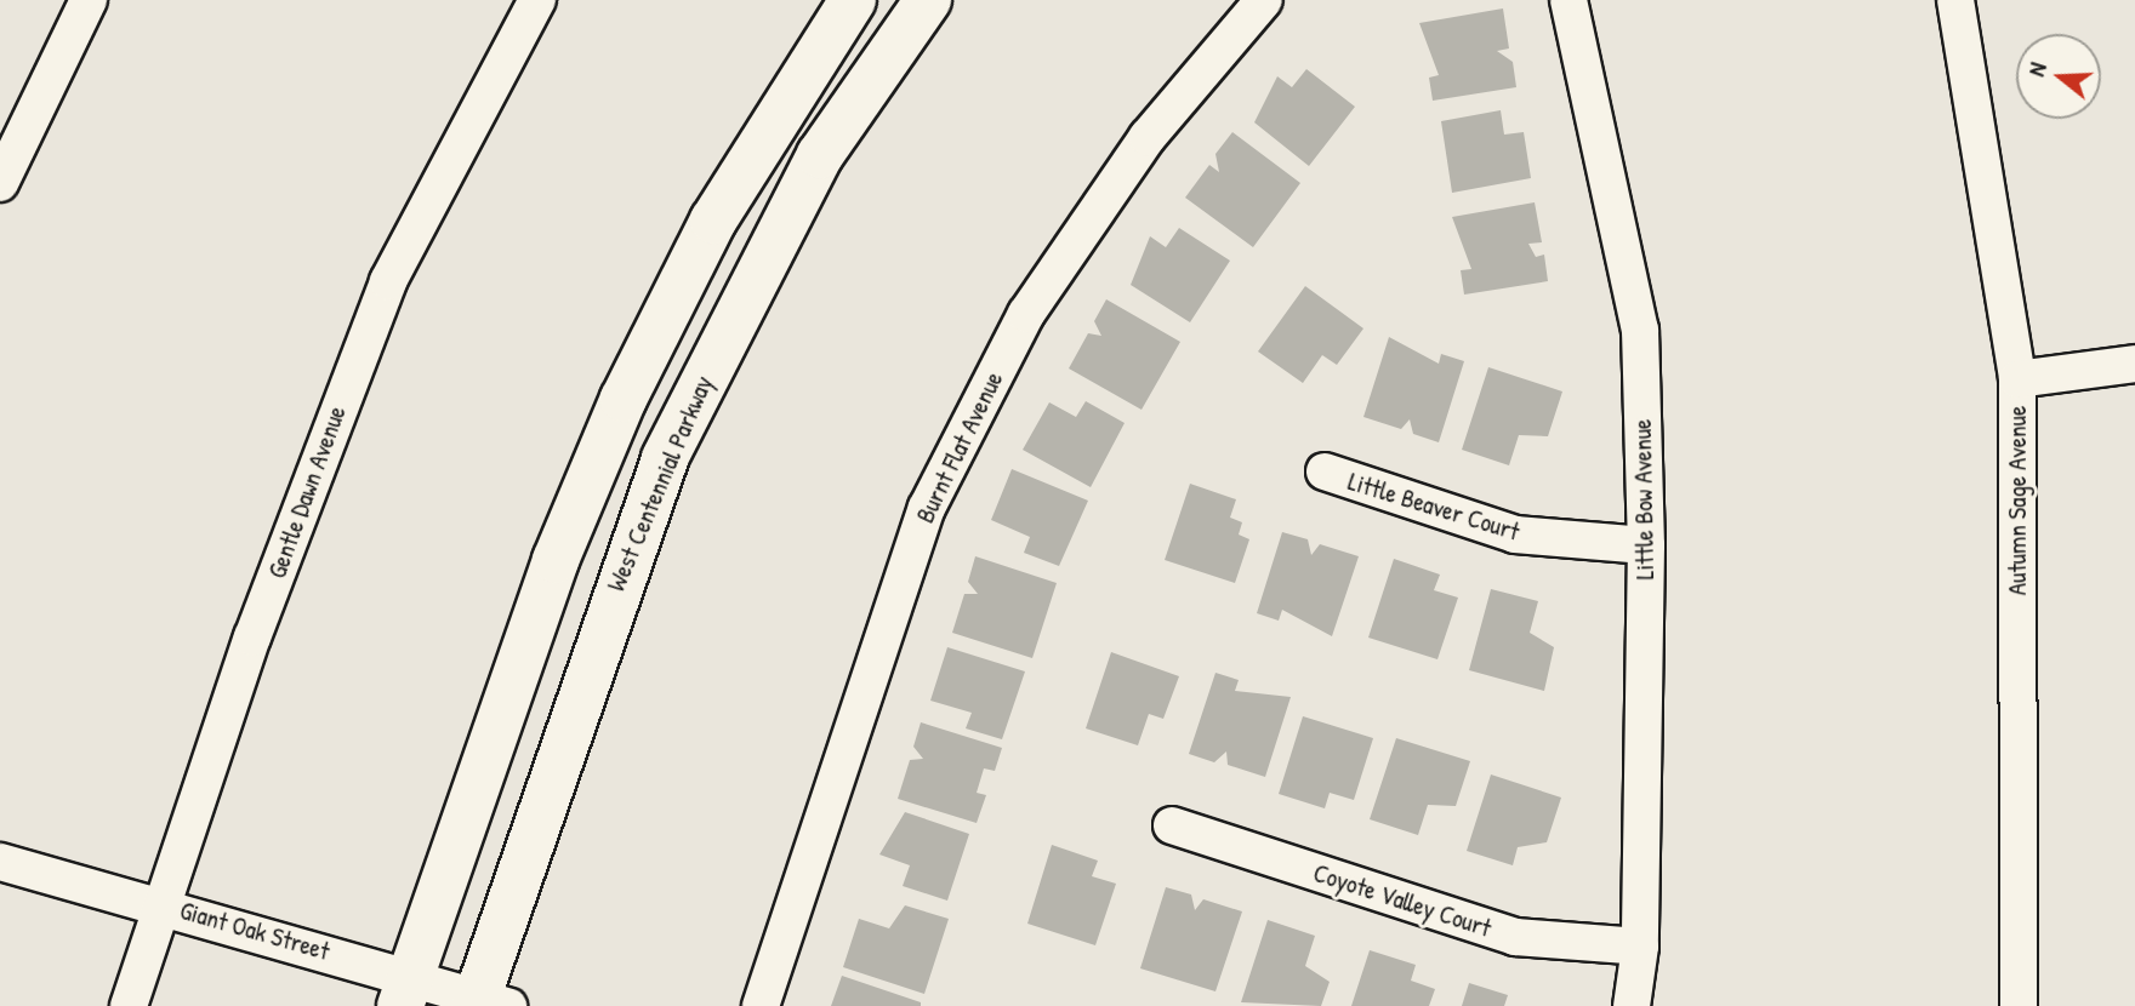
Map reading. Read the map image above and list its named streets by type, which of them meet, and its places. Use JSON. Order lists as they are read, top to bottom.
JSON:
{
  "streets": {
    "main road": ["West Centennial Parkway"],
    "street": [
      "Burnt Flat Avenue",
      "Gentle Dawn Avenue",
      "Little Bow Avenue",
      "Autumn Sage Avenue",
      "Little Beaver Court",
      "Coyote Valley Court",
      "Giant Oak Street"
    ]
  },
  "crossings": [
    ["West Centennial Parkway", "Giant Oak Street"],
    ["Gentle Dawn Avenue", "Giant Oak Street"],
    ["Little Bow Avenue", "Little Beaver Court"],
    ["Little Bow Avenue", "Coyote Valley Court"]
  ],
  "north": "left"
}
